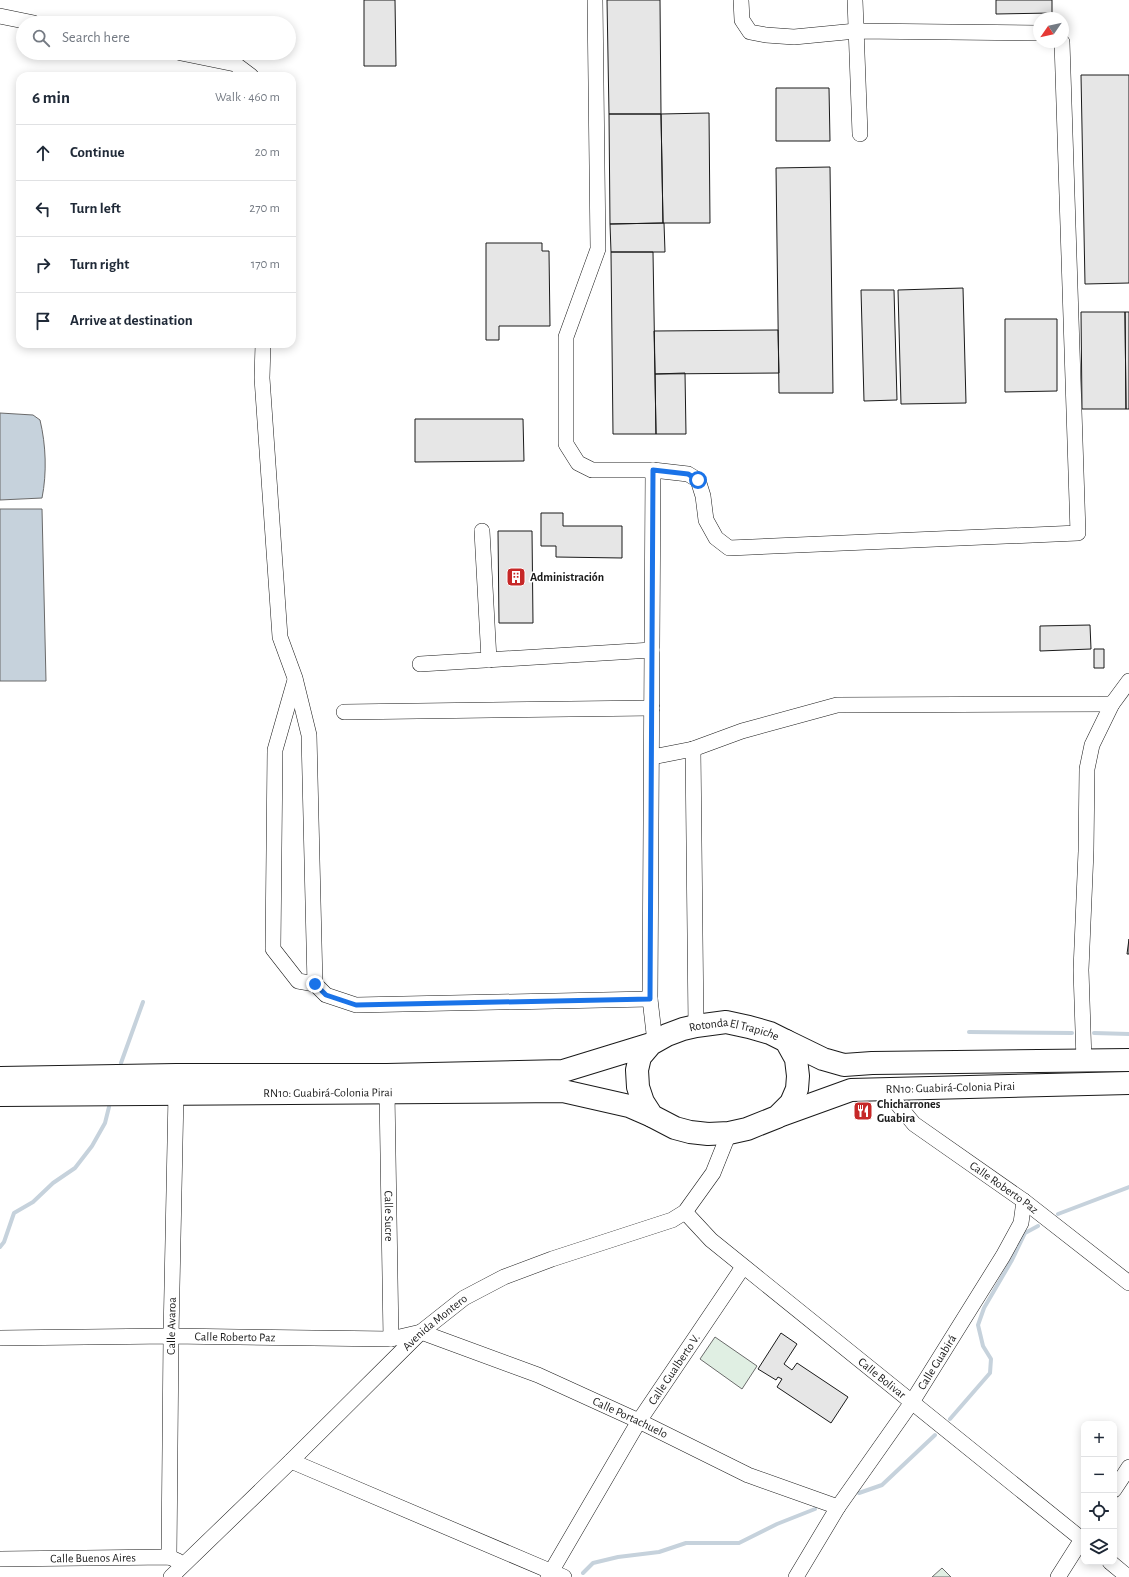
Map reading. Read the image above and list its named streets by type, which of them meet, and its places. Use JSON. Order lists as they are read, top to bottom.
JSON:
{
  "streets": {
    "highway": ["Rotonda El Trapiche", "RN10: Guabirá-Colonia Pirai"],
    "street": [
      "Calle Roberto Paz",
      "Calle Sucre",
      "Avenida Montero",
      "Calle Avaroa",
      "Calle Guabirá",
      "Calle Gualberto V.",
      "Calle Bolivar",
      "Calle Portachuelo",
      "Calle Buenos Aires"
    ]
  },
  "crossings": [
    ["Rotonda El Trapiche", "RN10: Guabirá-Colonia Pirai"],
    ["Rotonda El Trapiche", "Avenida Montero"],
    ["RN10: Guabirá-Colonia Pirai", "Calle Roberto Paz"],
    ["RN10: Guabirá-Colonia Pirai", "Calle Sucre"],
    ["RN10: Guabirá-Colonia Pirai", "Avenida Montero"],
    ["RN10: Guabirá-Colonia Pirai", "Calle Avaroa"],
    ["Calle Roberto Paz", "Calle Sucre"],
    ["Calle Roberto Paz", "Avenida Montero"],
    ["Calle Roberto Paz", "Calle Avaroa"],
    ["Calle Roberto Paz", "Calle Guabirá"],
    ["Calle Roberto Paz", "Calle Portachuelo"],
    ["Avenida Montero", "Calle Bolivar"],
    ["Avenida Montero", "Calle Portachuelo"],
    ["Avenida Montero", "Calle Buenos Aires"],
    ["Calle Avaroa", "Calle Buenos Aires"],
    ["Calle Guabirá", "Calle Bolivar"],
    ["Calle Guabirá", "Calle Portachuelo"],
    ["Calle Gualberto V.", "Calle Bolivar"],
    ["Calle Gualberto V.", "Calle Portachuelo"]
  ],
  "places": {
    "building": ["Administración"],
    "restaurant": ["Chicharrones Guabira"]
  },
  "north": "bottom left",
  "page": {
    "search": "Search here",
    "heading": ["6 min", "Walk · 460 m"],
    "list": [
      ["Continue", "20 m"],
      ["Turn left", "270 m"],
      ["Turn right", "170 m"],
      "Arrive at destination"
    ],
    "map_buttons": ["+", "−"]
  }
}
